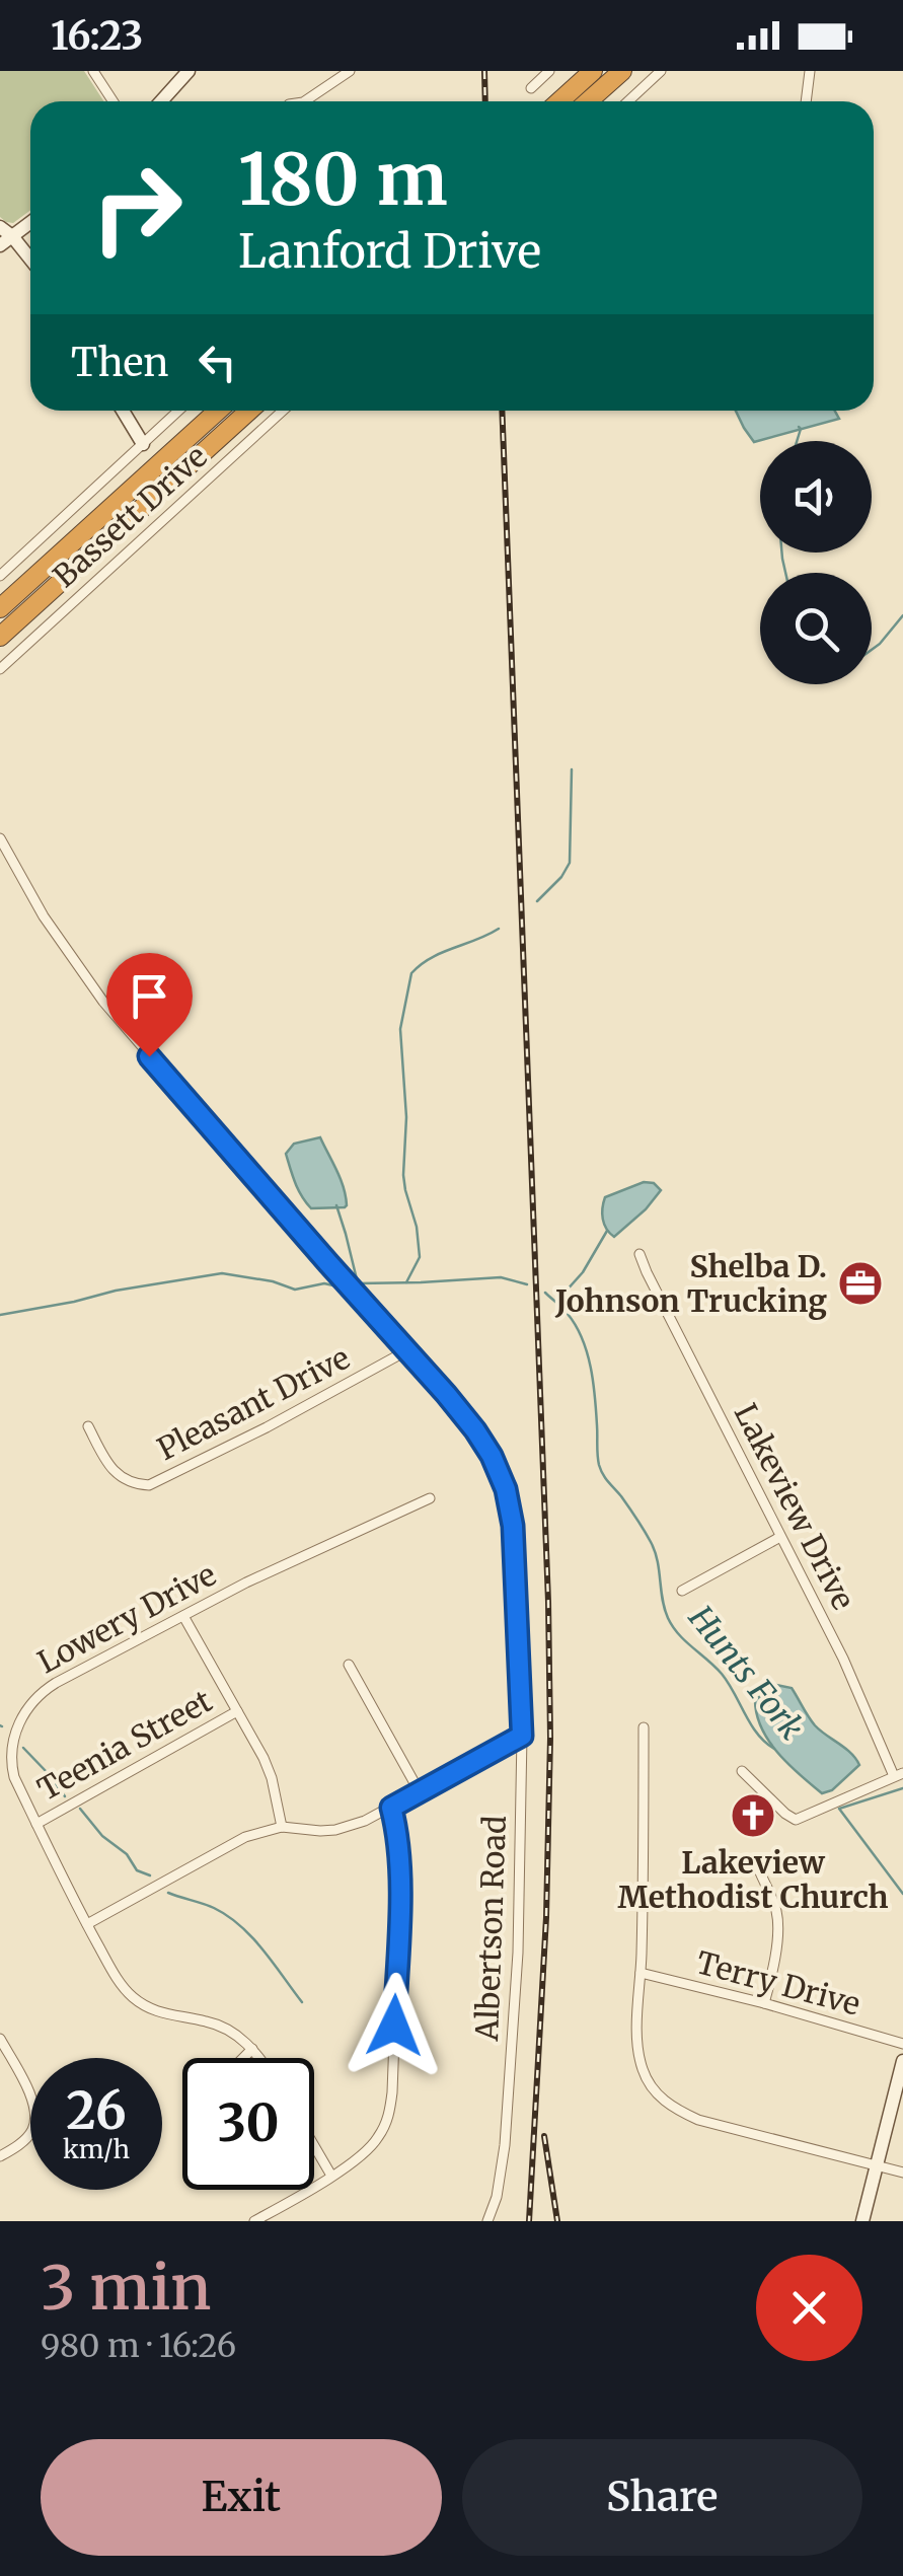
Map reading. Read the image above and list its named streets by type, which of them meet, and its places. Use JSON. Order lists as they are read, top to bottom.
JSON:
{
  "streets": {
    "street": [
      "Bassett Drive",
      "Pleasant Drive",
      "Lakeview Drive",
      "Lowery Drive",
      "Teenia Street",
      "Albertson Road",
      "Terry Drive"
    ]
  },
  "crossings": [
    ["Pleasant Drive", "Albertson Road"],
    ["Lowery Drive", "Teenia Street"]
  ],
  "water": ["Hunts Fork"],
  "places": {
    "office": ["Shelba D. Johnson Trucking"],
    "church": ["Lakeview Methodist Church"]
  },
  "page": {
    "status": "16:23",
    "turn": ["180 m", "Lanford Drive"],
    "then": "Then",
    "speed": "26 km/h",
    "limit": "30",
    "heading": ["3 min", "980 m · 16:26"],
    "buttons": ["Exit", "Share"]
  }
}
